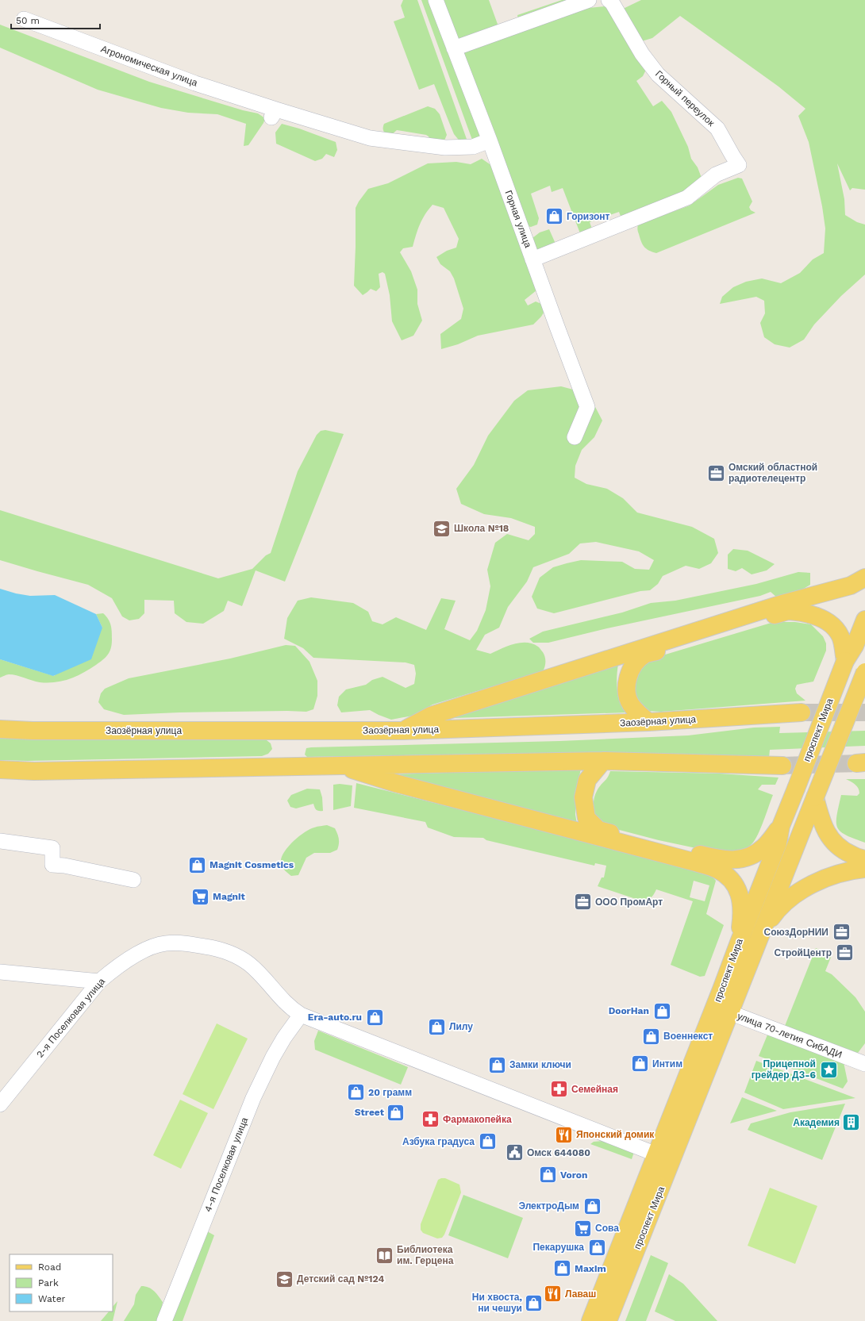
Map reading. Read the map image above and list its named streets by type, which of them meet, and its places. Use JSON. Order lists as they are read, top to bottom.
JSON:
{
  "streets": {
    "main road": ["Заозёрная улица", "проспект Мира"],
    "street": [
      "Агрономическая улица",
      "Горный переулок",
      "Горная улица",
      "2-я Поселковая улица",
      "улица 70-летия СибАДИ",
      "4-я Поселковая улица"
    ]
  },
  "crossings": [
    ["Агрономическая улица", "Горная улица"],
    ["Горный переулок", "Горная улица"],
    ["проспект Мира", "2-я Поселковая улица"],
    ["проспект Мира", "улица 70-летия СибАДИ"],
    ["2-я Поселковая улица", "4-я Поселковая улица"]
  ],
  "places": {
    "shop": [
      "Горизонт",
      "Magnit Cosmetics",
      "DoorHan",
      "Era-auto.ru",
      "Лилу",
      "Военнекст",
      "Интим",
      "Замки ключи",
      "20 грамм",
      "Street",
      "Азбука градуса",
      "Voron",
      "ЭлектроДым",
      "Пекарушка",
      "Maxim",
      "Ни хвоста, ни чешуи"
    ],
    "office": [
      "Омский областной радиотелецентр",
      "ООО ПромАрт",
      "СоюзДорНИИ",
      "СтройЦентр"
    ],
    "school or university": ["Школа №18", "Детский сад №124"],
    "supermarket": ["Magnit", "Сова"],
    "place": ["Прицепной грейдер ДЗ-6"],
    "pharmacy": ["Семейная", "Фармакопейка"],
    "building": ["Академия"],
    "restaurant": ["Японский домик", "Лаваш"],
    "public building": ["Омск 644080"],
    "library": ["Библиотека им. Герцена"]
  },
  "legend": ["Road", "Park", "Water"],
  "scale_bar": "50 m"
}
